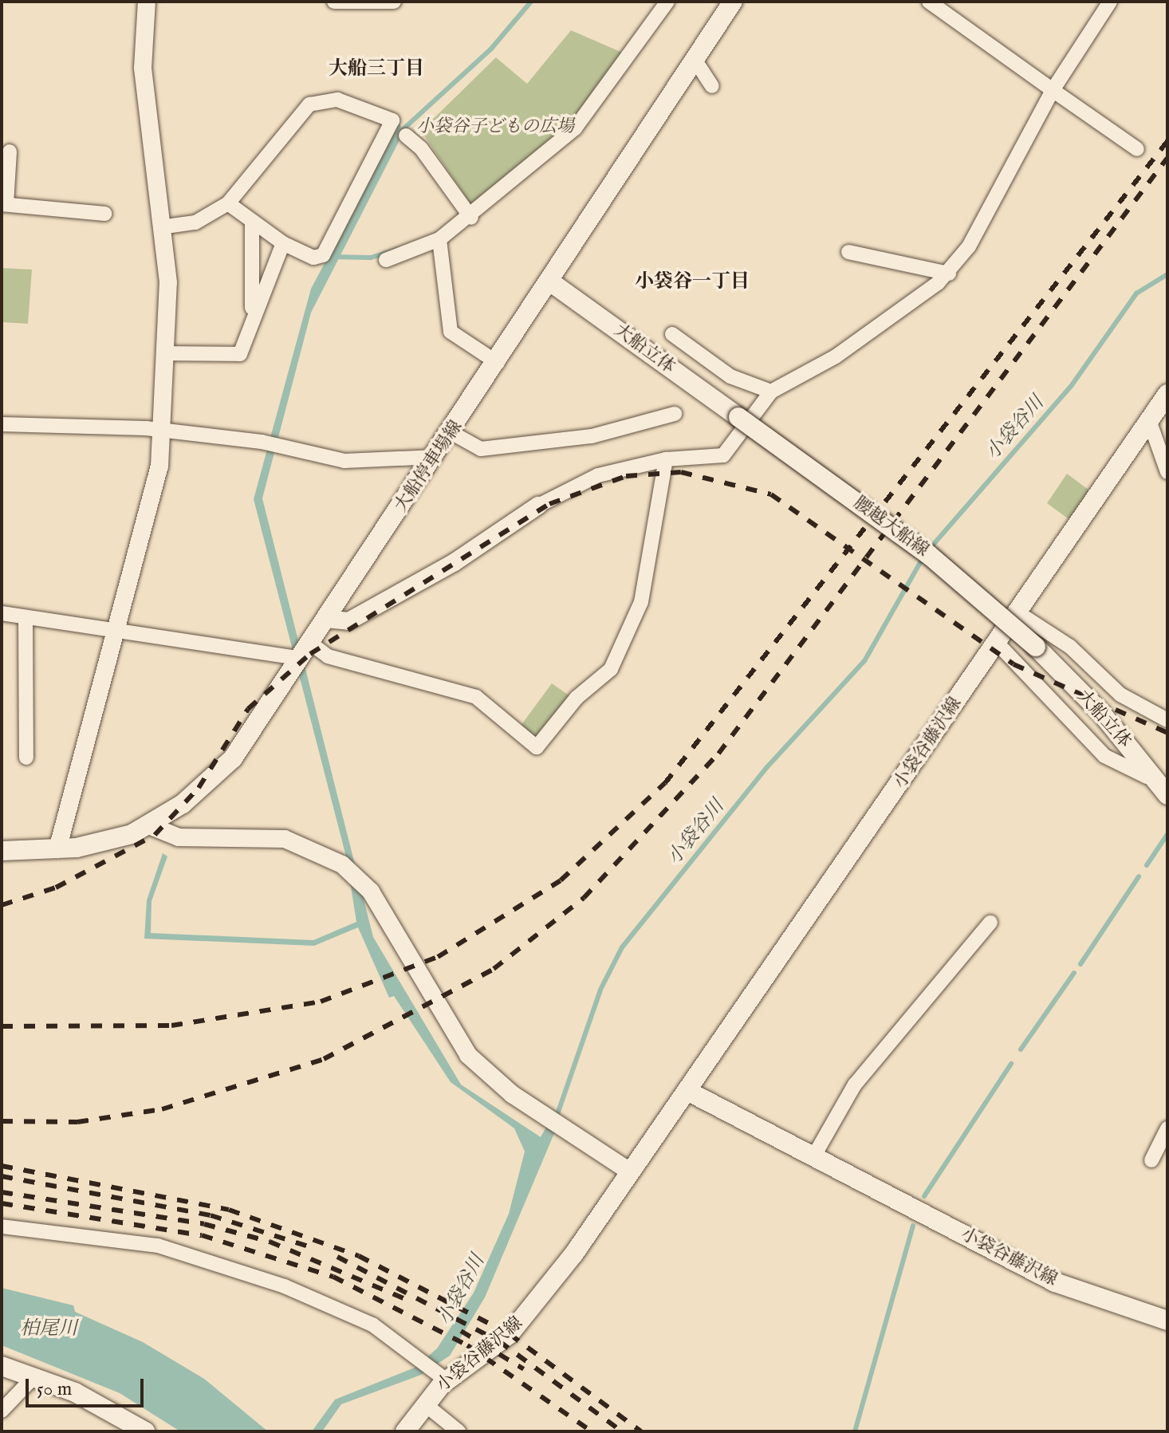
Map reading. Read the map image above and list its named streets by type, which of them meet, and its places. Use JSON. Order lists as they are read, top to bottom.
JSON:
{
  "streets": {
    "main road": [
      "大船立体",
      "大船停車場線",
      "腰越大船線",
      "小袋谷藤沢線"
    ]
  },
  "crossings": [
    ["大船立体", "大船停車場線"],
    ["大船立体", "腰越大船線"]
  ],
  "districts": ["大船三丁目", "小袋谷一丁目"],
  "water": ["小袋谷川", "柏尾川"],
  "parks": ["小袋谷子どもの広場"],
  "scale_bar": "50 m"
}
